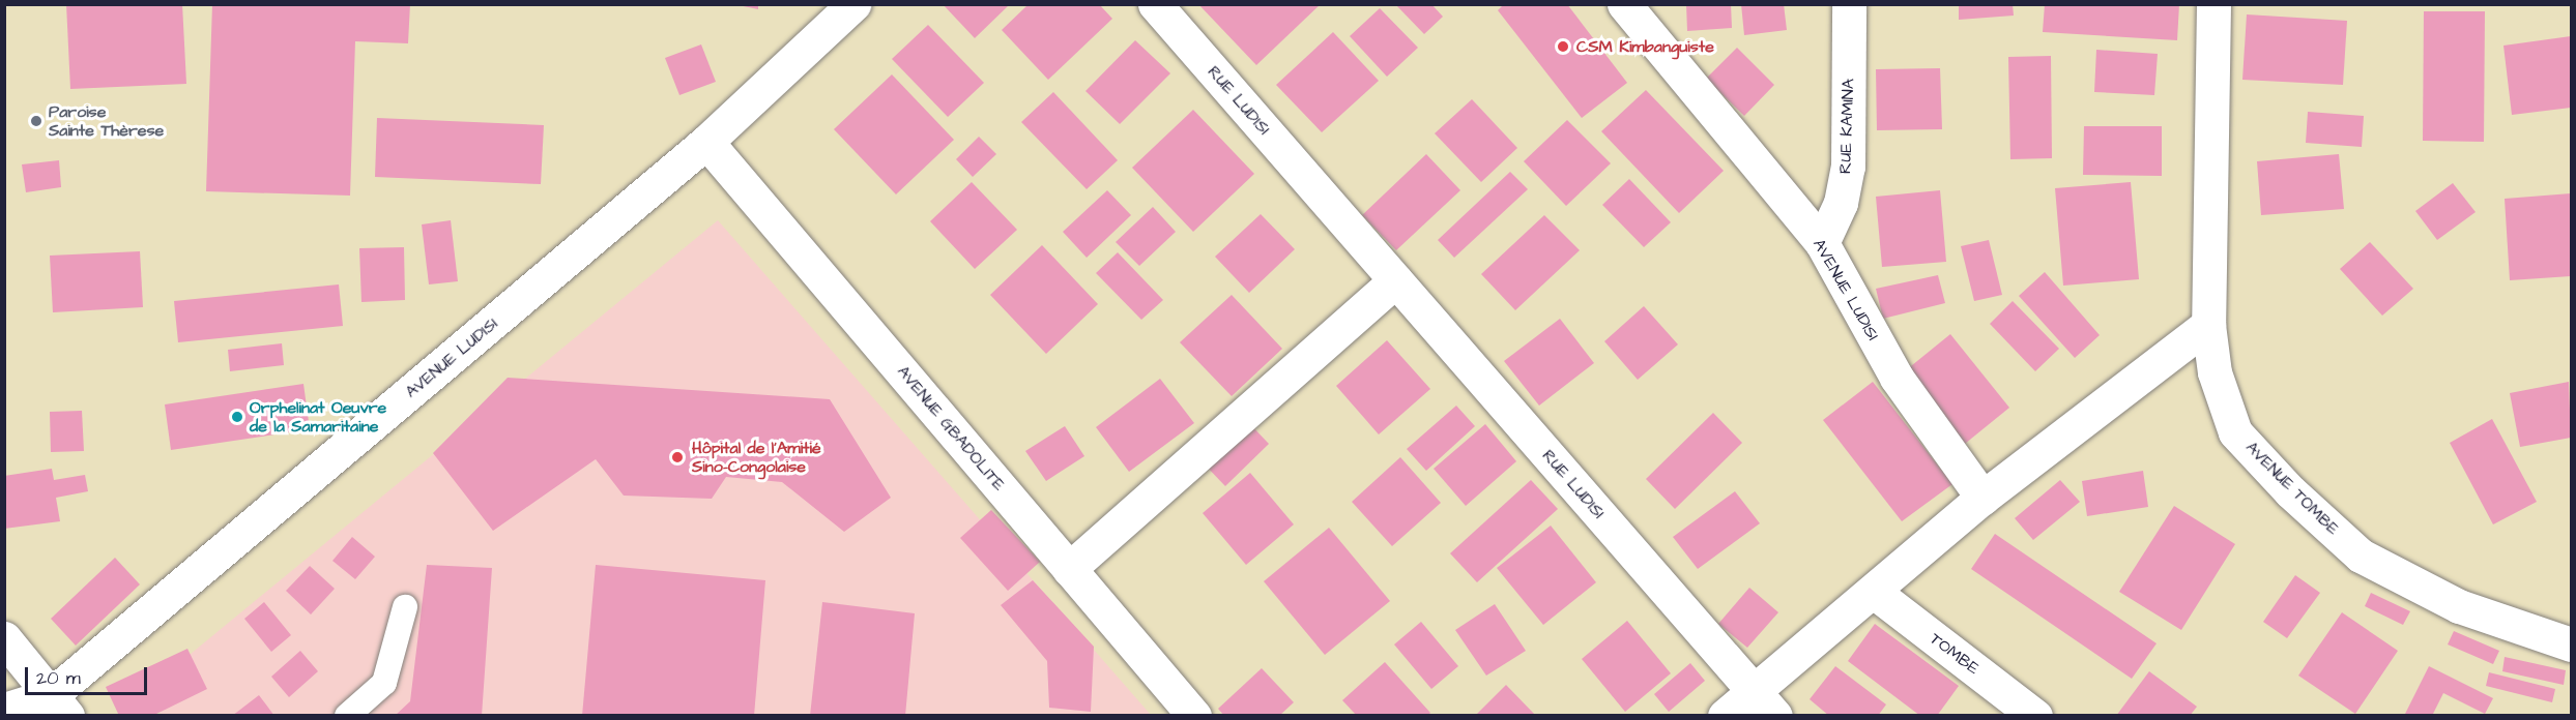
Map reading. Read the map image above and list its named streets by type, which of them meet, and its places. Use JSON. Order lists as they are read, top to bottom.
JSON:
{
  "streets": {
    "street": [
      "RUE LUDISI",
      "RUE KAMINA",
      "AVENUE LUDISI",
      "AVENUE GBADOLITE",
      "AVENUE TOMBE",
      "TOMBE"
    ]
  },
  "crossings": [
    ["RUE KAMINA", "AVENUE LUDISI"],
    ["AVENUE LUDISI", "AVENUE GBADOLITE"]
  ],
  "places": [
    "CSM Kimbanguiste",
    "Paroise Sainte Thèrese",
    "Orphelinat Oeuvre de la Samaritaine",
    "Hôpital de l'Amitié Sino-Congolaise"
  ],
  "scale_bar": "20 m"
}
